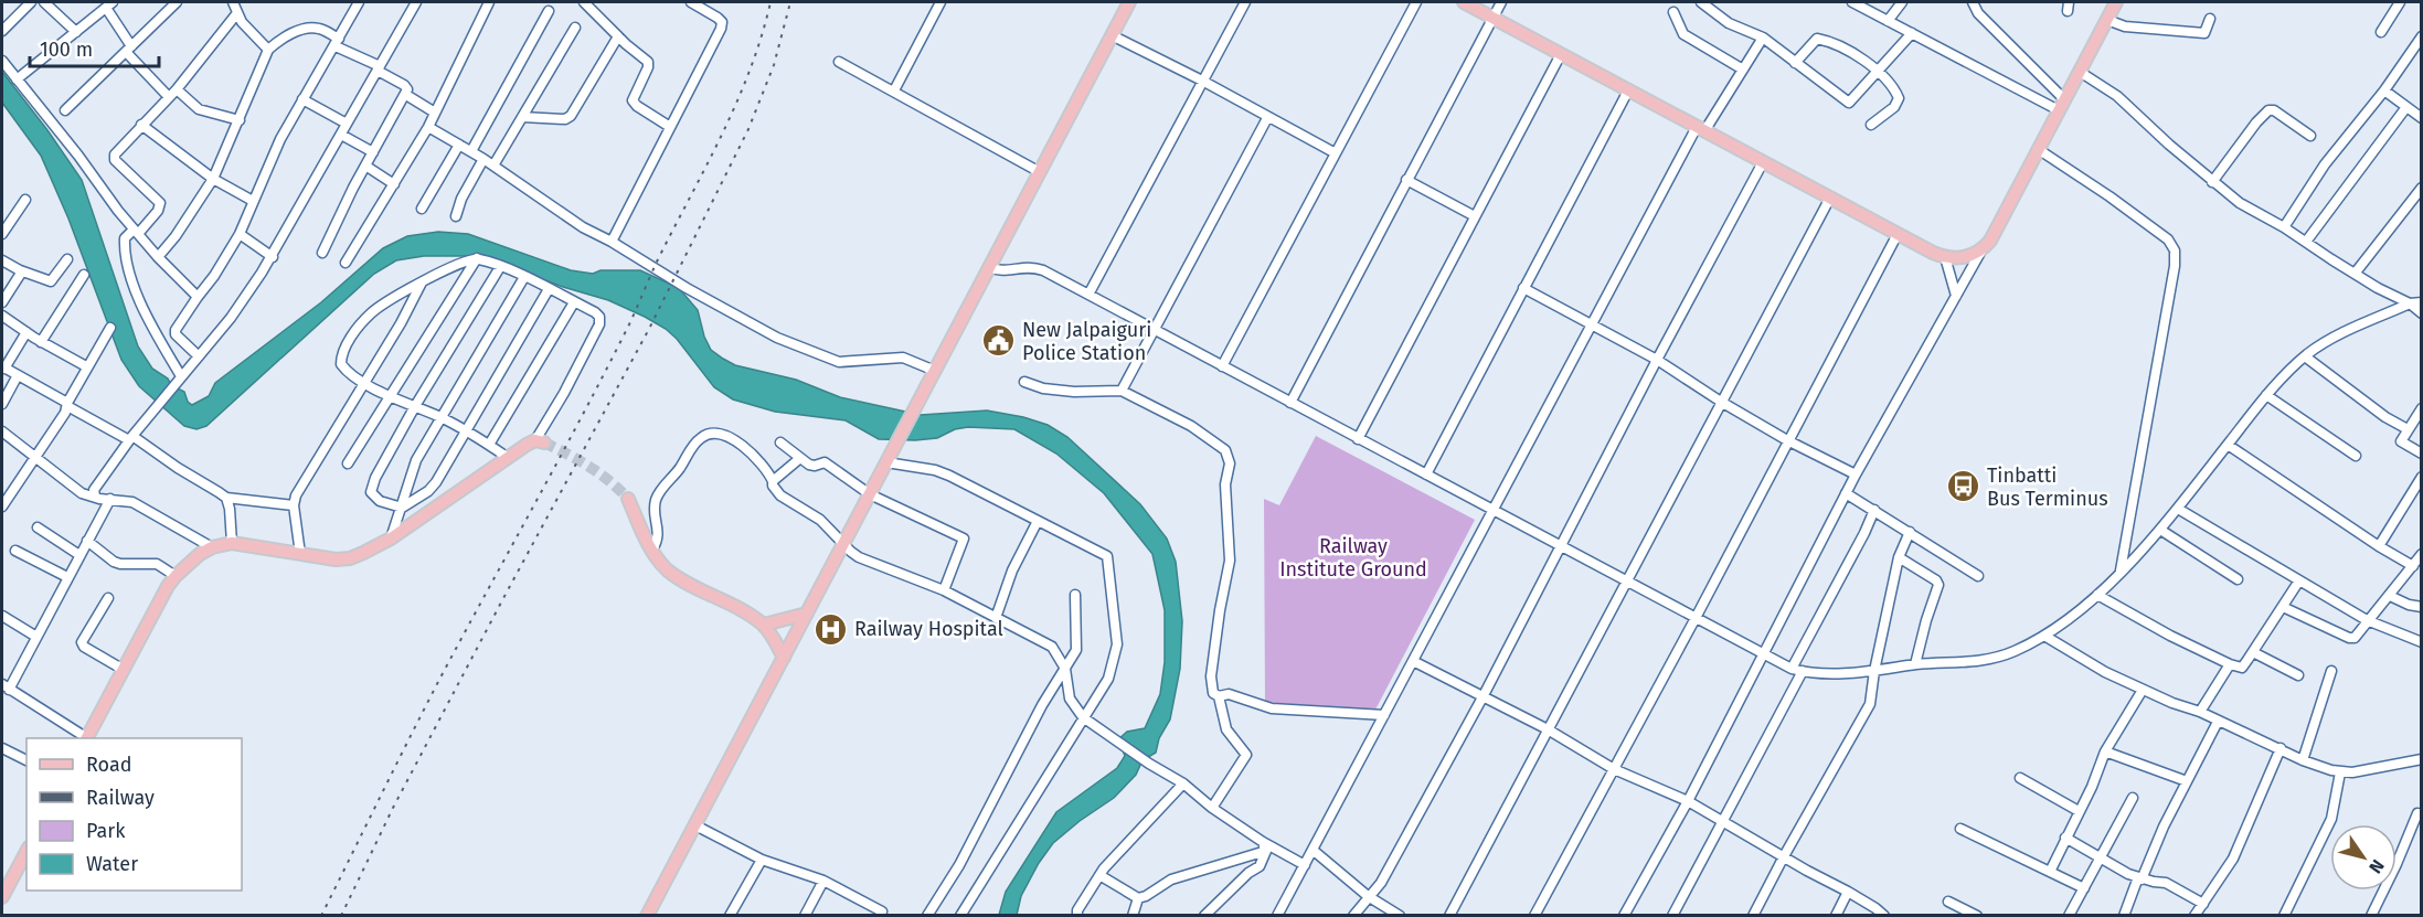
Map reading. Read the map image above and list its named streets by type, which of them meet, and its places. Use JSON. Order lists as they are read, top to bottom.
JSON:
{
  "parks": ["Railway Institute Ground"],
  "places": {
    "public building": ["New Jalpaiguri Police Station"],
    "bus stop": ["Tinbatti Bus Terminus"],
    "hospital": ["Railway Hospital"]
  },
  "legend": [
    "Road",
    "Railway",
    "Park",
    "Water"
  ],
  "scale_bar": "100 m",
  "north": "bottom right"
}
